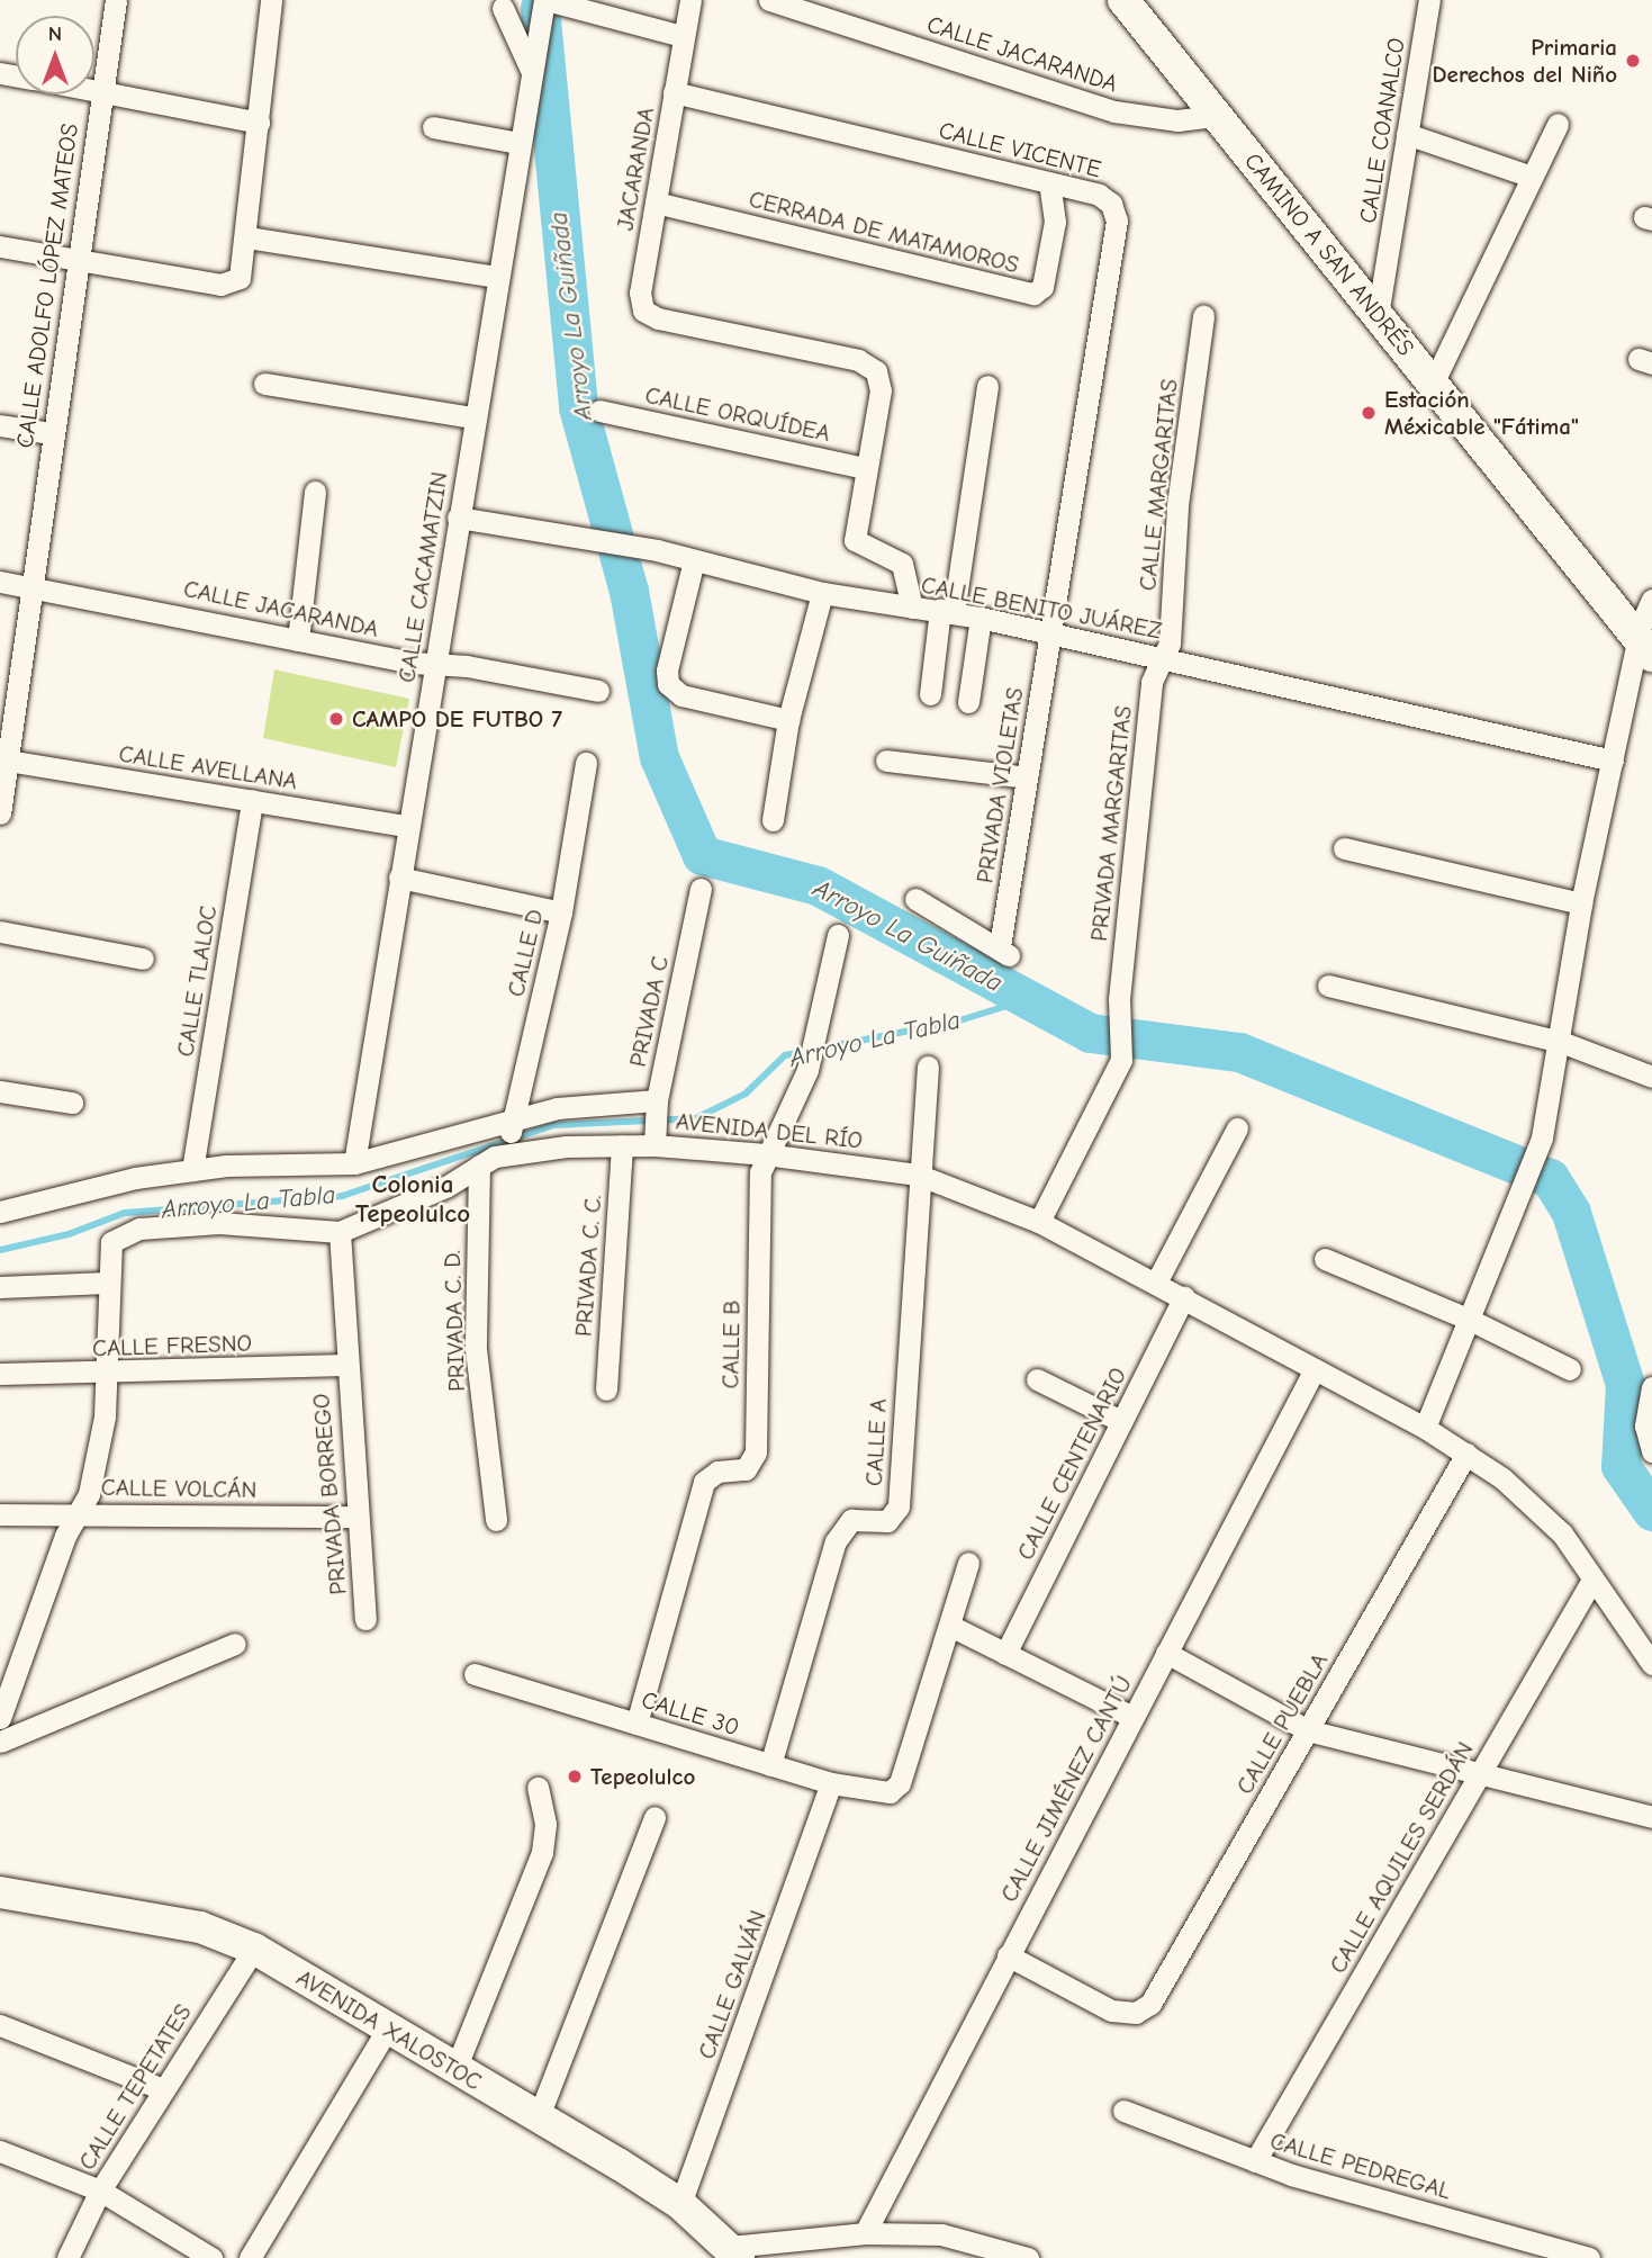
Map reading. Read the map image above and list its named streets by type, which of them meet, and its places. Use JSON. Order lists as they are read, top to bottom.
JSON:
{
  "streets": {
    "street": [
      "CALLE JACARANDA",
      "CALLE COANALCO",
      "CALLE VICENTE",
      "JACARANDA",
      "CERRADA DE MATAMOROS",
      "CAMINO A SAN ANDRÉS",
      "CALLE ADOLFO LÓPEZ MATEOS",
      "CALLE ORQUÍDEA",
      "CALLE MARGARITAS",
      "CALLE CACAMATZIN",
      "CALLE BENITO JUÁREZ",
      "CALLE AVELLANA",
      "PRIVADA VIOLETAS",
      "PRIVADA MARGARITAS",
      "CALLE D",
      "CALLE TLALOC",
      "PRIVADA C",
      "AVENIDA DEL RÍO",
      "PRIVADA C. C.",
      "PRIVADA C. D.",
      "CALLE B",
      "CALLE FRESNO",
      "CALLE A",
      "CALLE CENTENARIO",
      "CALLE VOLCÁN",
      "PRIVADA BORREGO",
      "CALLE 30",
      "CALLE PUEBLA",
      "CALLE JIMÉNEZ CANTÚ",
      "CALLE AQUILES SERDÁN",
      "CALLE GALVÁN",
      "AVENIDA XALOSTOC",
      "CALLE TEPETATES",
      "CALLE PEDREGAL"
    ]
  },
  "crossings": [
    ["CALLE JACARANDA", "CAMINO A SAN ANDRÉS"],
    ["CALLE JACARANDA", "CALLE ADOLFO LÓPEZ MATEOS"],
    ["CALLE JACARANDA", "CALLE CACAMATZIN"],
    ["CALLE COANALCO", "CAMINO A SAN ANDRÉS"],
    ["CALLE VICENTE", "JACARANDA"],
    ["CALLE VICENTE", "CERRADA DE MATAMOROS"],
    ["CALLE VICENTE", "CALLE BENITO JUÁREZ"],
    ["CALLE VICENTE", "PRIVADA VIOLETAS"],
    ["JACARANDA", "CERRADA DE MATAMOROS"],
    ["JACARANDA", "CALLE ORQUÍDEA"],
    ["CALLE ADOLFO LÓPEZ MATEOS", "CALLE AVELLANA"],
    ["CALLE MARGARITAS", "CALLE BENITO JUÁREZ"],
    ["CALLE MARGARITAS", "PRIVADA MARGARITAS"],
    ["CALLE CACAMATZIN", "CALLE BENITO JUÁREZ"],
    ["CALLE CACAMATZIN", "CALLE AVELLANA"],
    ["CALLE BENITO JUÁREZ", "PRIVADA VIOLETAS"],
    ["CALLE BENITO JUÁREZ", "PRIVADA MARGARITAS"],
    ["CALLE AVELLANA", "CALLE TLALOC"],
    ["PRIVADA MARGARITAS", "AVENIDA DEL RÍO"],
    ["CALLE D", "AVENIDA DEL RÍO"],
    ["PRIVADA C", "AVENIDA DEL RÍO"],
    ["AVENIDA DEL RÍO", "PRIVADA C. C."],
    ["AVENIDA DEL RÍO", "PRIVADA C. D."],
    ["AVENIDA DEL RÍO", "CALLE B"],
    ["AVENIDA DEL RÍO", "CALLE A"],
    ["AVENIDA DEL RÍO", "CALLE CENTENARIO"],
    ["AVENIDA DEL RÍO", "PRIVADA BORREGO"],
    ["AVENIDA DEL RÍO", "CALLE PUEBLA"],
    ["AVENIDA DEL RÍO", "CALLE JIMÉNEZ CANTÚ"],
    ["AVENIDA DEL RÍO", "CALLE AQUILES SERDÁN"],
    ["CALLE B", "CALLE 30"],
    ["CALLE FRESNO", "PRIVADA BORREGO"],
    ["CALLE A", "CALLE 30"],
    ["CALLE VOLCÁN", "PRIVADA BORREGO"],
    ["CALLE 30", "CALLE GALVÁN"],
    ["CALLE PUEBLA", "CALLE JIMÉNEZ CANTÚ"],
    ["CALLE AQUILES SERDÁN", "CALLE PEDREGAL"],
    ["CALLE GALVÁN", "AVENIDA XALOSTOC"],
    ["AVENIDA XALOSTOC", "CALLE TEPETATES"]
  ],
  "districts": ["Colonia Tepeolulco"],
  "water": ["Arroyo La Guiñada", "Arroyo La Tabla"],
  "places": [
    "Primaria Derechos del Niño",
    "Estación Méxicable \"Fátima\"",
    "CAMPO DE FUTBO 7",
    "Tepeolulco"
  ],
  "north": "top"
}
